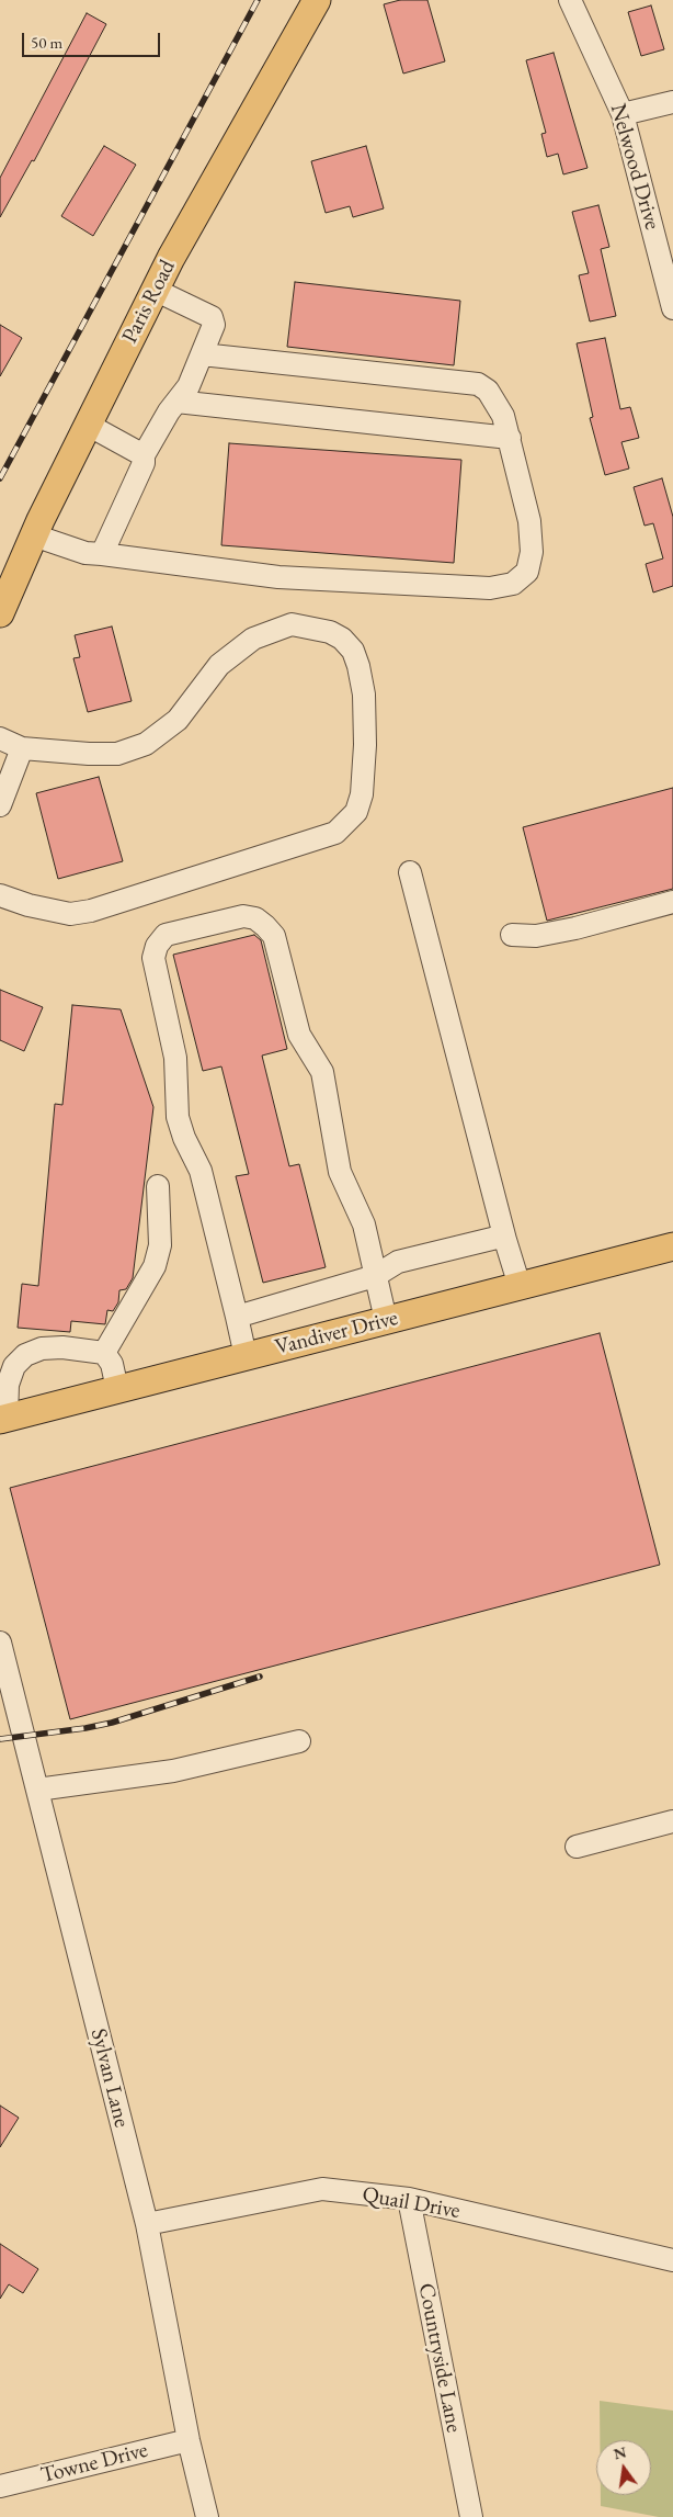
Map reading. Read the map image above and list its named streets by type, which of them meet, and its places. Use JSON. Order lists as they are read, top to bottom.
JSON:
{
  "streets": {
    "main road": ["Paris Road", "Vandiver Drive"],
    "street": [
      "Nelwood Drive",
      "Sylvan Lane",
      "Quail Drive",
      "Countryside Lane",
      "Towne Drive"
    ]
  },
  "crossings": [
    ["Sylvan Lane", "Quail Drive"],
    ["Sylvan Lane", "Towne Drive"],
    ["Quail Drive", "Countryside Lane"]
  ],
  "scale_bar": "50 m",
  "north": "top"
}
